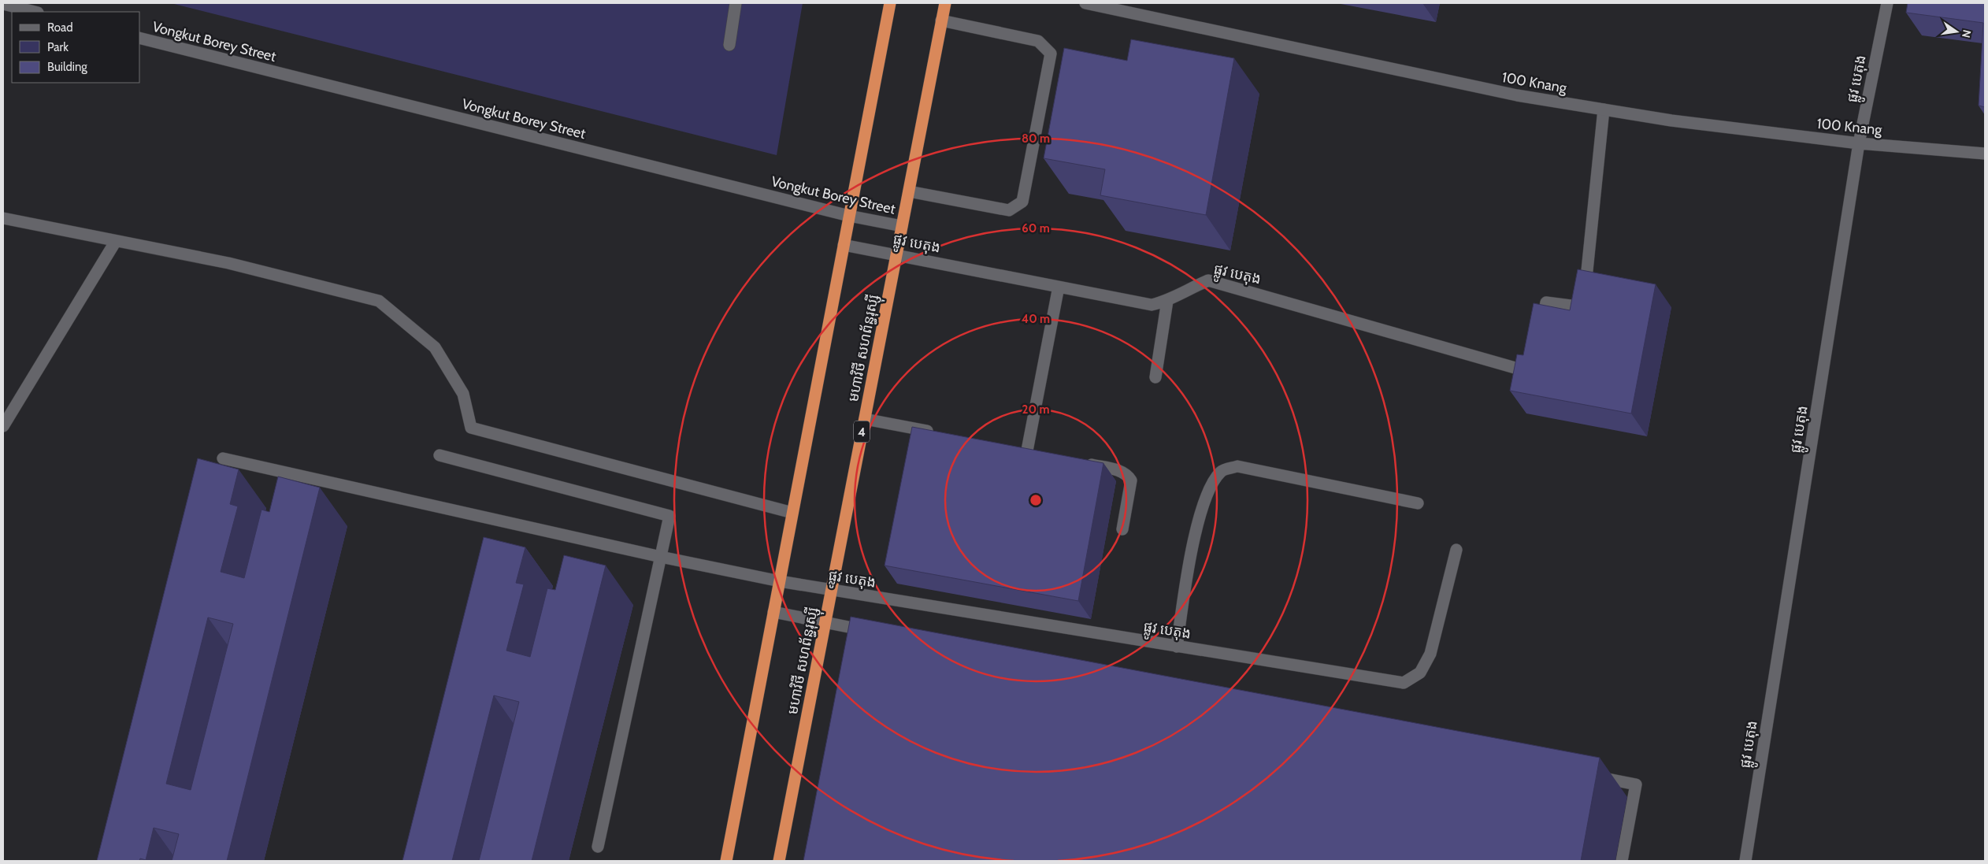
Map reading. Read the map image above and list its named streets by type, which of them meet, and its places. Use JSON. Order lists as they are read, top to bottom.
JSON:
{
  "streets": {
    "highway": ["មហាវិថី សហព័ន្ធរុស្ស៊ី", "4"],
    "street": ["Vongkut Borey Street", "ផ្លូវ បេតុង", "100 Knang"]
  },
  "crossings": [
    ["Vongkut Borey Street", "មហាវិថី សហព័ន្ធរុស្ស៊ី"],
    ["ផ្លូវ បេតុង", "100 Knang"],
    ["ផ្លូវ បេតុង", "មហាវិថី សហព័ន្ធរុស្ស៊ី"]
  ],
  "legend": ["Road", "Park", "Building"],
  "north": "right",
  "rings": [
    "80 m",
    "60 m",
    "40 m",
    "20 m"
  ]
}
